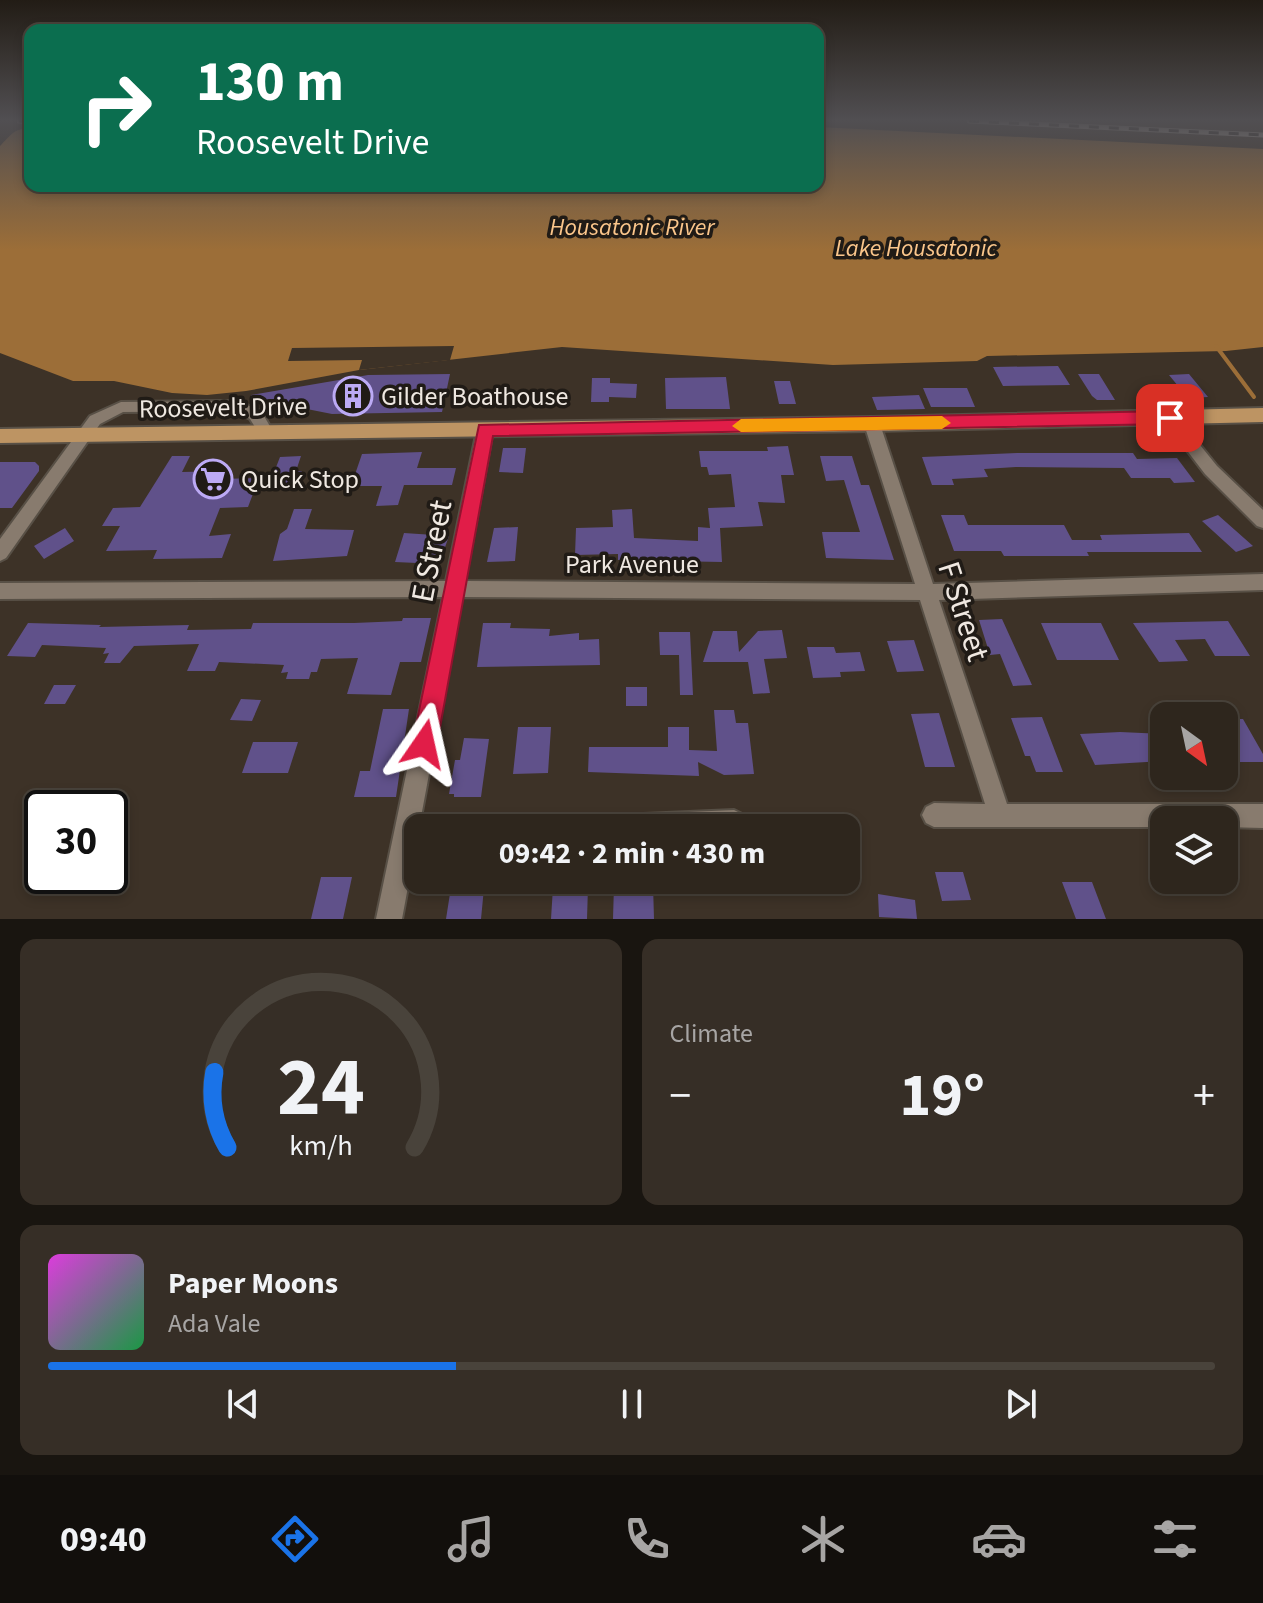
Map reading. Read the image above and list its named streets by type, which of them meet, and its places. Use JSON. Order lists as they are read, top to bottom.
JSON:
{
  "streets": {
    "main road": ["Roosevelt Drive"],
    "street": ["E Street", "Park Avenue", "F Street"]
  },
  "crossings": [
    ["Roosevelt Drive", "E Street"],
    ["Roosevelt Drive", "F Street"],
    ["E Street", "Park Avenue"],
    ["Park Avenue", "F Street"]
  ],
  "water": ["Housatonic River", "Lake Housatonic"],
  "places": {
    "building": ["Gilder Boathouse"],
    "supermarket": ["Quick Stop"]
  },
  "north": "bottom right",
  "page": {
    "turn": ["130 m", "Roosevelt Drive"],
    "limit": "30",
    "trip": "09:42 · 2 min · 430 m",
    "tile": "Climate",
    "heat": ["−", "19°", "+"],
    "song": ["Paper Moons", "Ada Vale"],
    "tabs": "09:40",
    "gauge": ["24", "km/h"]
  }
}
